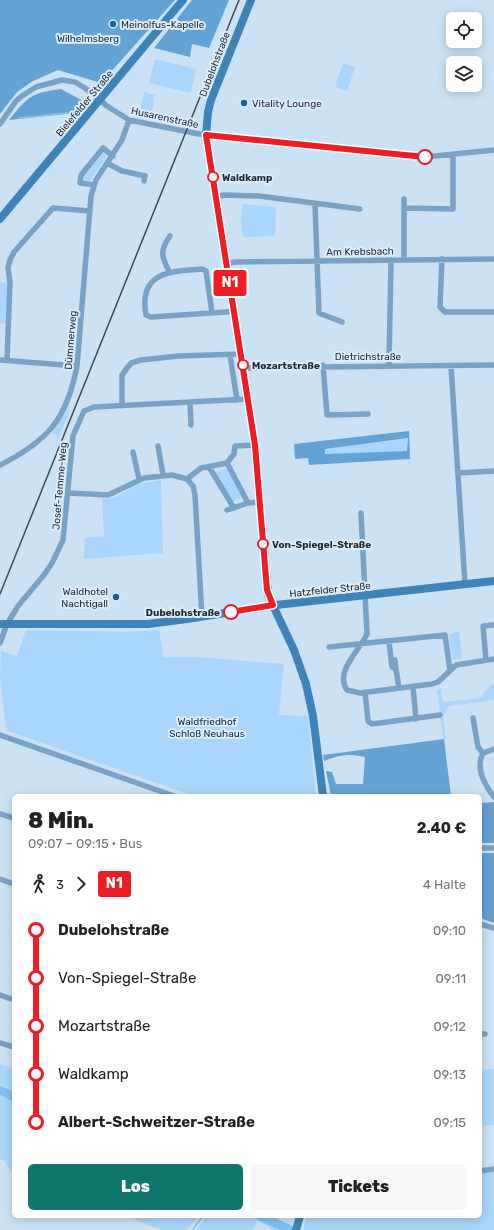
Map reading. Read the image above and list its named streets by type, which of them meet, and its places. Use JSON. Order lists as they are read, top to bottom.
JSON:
{
  "streets": {
    "main road": ["Dubelohstraße", "Bielefelder Straße", "Hatzfelder Straße"],
    "street": [
      "Husarenstraße",
      "Am Krebsbach",
      "Dümmerweg",
      "Dietrichstraße",
      "Josef-Temme-Weg"
    ]
  },
  "crossings": [
    ["Dubelohstraße", "Husarenstraße"],
    ["Dubelohstraße", "Am Krebsbach"],
    ["Dubelohstraße", "Dietrichstraße"],
    ["Dubelohstraße", "Hatzfelder Straße"],
    ["Bielefelder Straße", "Husarenstraße"],
    ["Husarenstraße", "Dümmerweg"],
    ["Josef-Temme-Weg", "Hatzfelder Straße"]
  ],
  "parks": ["Wilhelmsberg", "Waldfriedhof Schloß Neuhaus"],
  "places": [
    "Meinolfus-Kapelle",
    "Vitality Lounge",
    "Waldkamp",
    "Mozartstraße",
    "Von-Spiegel-Straße",
    "Waldhotel Nachtigall",
    "Dubelohstraße"
  ],
  "lines": ["bus line N1"],
  "page": {
    "on_map": "N1",
    "heading": ["8 Min.", "09:07 – 09:15 · Bus", "2.40 €"],
    "legs": ["3", "N1", "4 Halte"],
    "list": [
      {
        "name": "Dubelohstraße",
        "value": "09:10"
      },
      {
        "name": "Von-Spiegel-Straße",
        "value": "09:11"
      },
      {
        "name": "Mozartstraße",
        "value": "09:12"
      },
      {
        "name": "Waldkamp",
        "value": "09:13"
      },
      {
        "name": "Albert-Schweitzer-Straße",
        "value": "09:15"
      }
    ],
    "buttons": ["Los", "Tickets"]
  }
}
